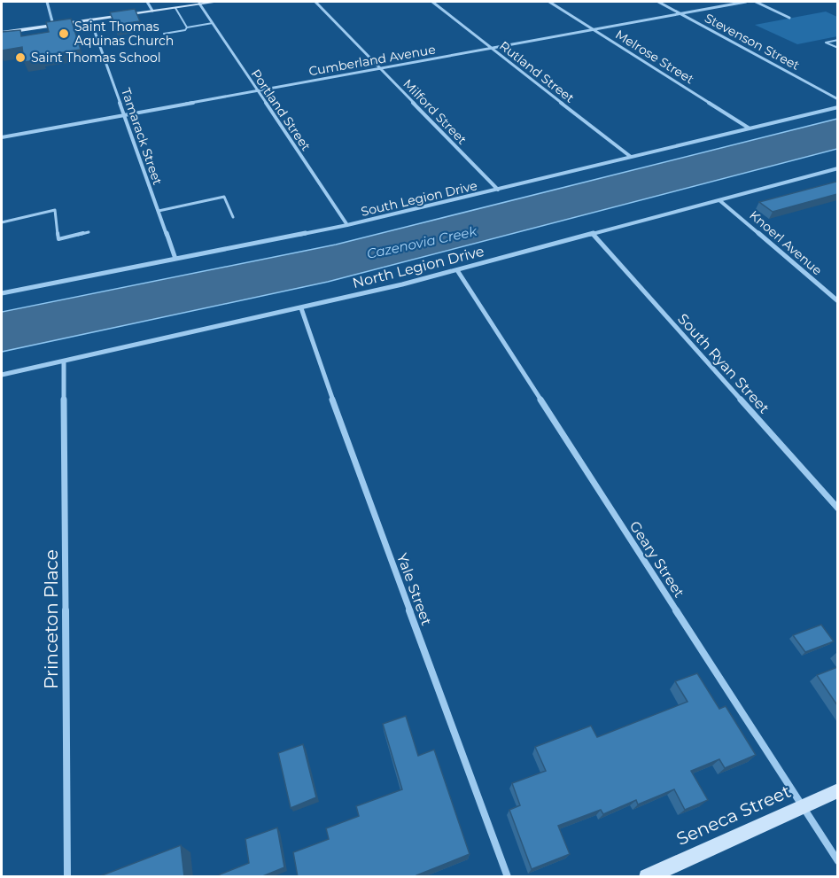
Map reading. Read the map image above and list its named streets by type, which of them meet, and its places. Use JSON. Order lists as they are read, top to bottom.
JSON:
{
  "streets": {
    "street": [
      "Stevenson Street",
      "Melrose Street",
      "Cumberland Avenue",
      "Rutland Street",
      "Portland Street",
      "Milford Street",
      "Tamarack Street",
      "South Legion Drive",
      "Knoerl Avenue",
      "North Legion Drive",
      "South Ryan Street",
      "Geary Street",
      "Yale Street",
      "Princeton Place",
      "Seneca Street"
    ]
  },
  "crossings": [
    ["Stevenson Street", "Cumberland Avenue"],
    ["Melrose Street", "Cumberland Avenue"],
    ["Melrose Street", "South Legion Drive"],
    ["Cumberland Avenue", "Rutland Street"],
    ["Cumberland Avenue", "Portland Street"],
    ["Cumberland Avenue", "Milford Street"],
    ["Cumberland Avenue", "Tamarack Street"],
    ["Rutland Street", "South Legion Drive"],
    ["Portland Street", "South Legion Drive"],
    ["Milford Street", "South Legion Drive"],
    ["Tamarack Street", "South Legion Drive"],
    ["Knoerl Avenue", "North Legion Drive"],
    ["North Legion Drive", "South Ryan Street"],
    ["North Legion Drive", "Geary Street"],
    ["North Legion Drive", "Yale Street"],
    ["North Legion Drive", "Princeton Place"],
    ["Geary Street", "Seneca Street"]
  ],
  "water": ["Cazenovia Creek"],
  "places": ["Saint Thomas Aquinas Church", "Saint Thomas School"]
}
